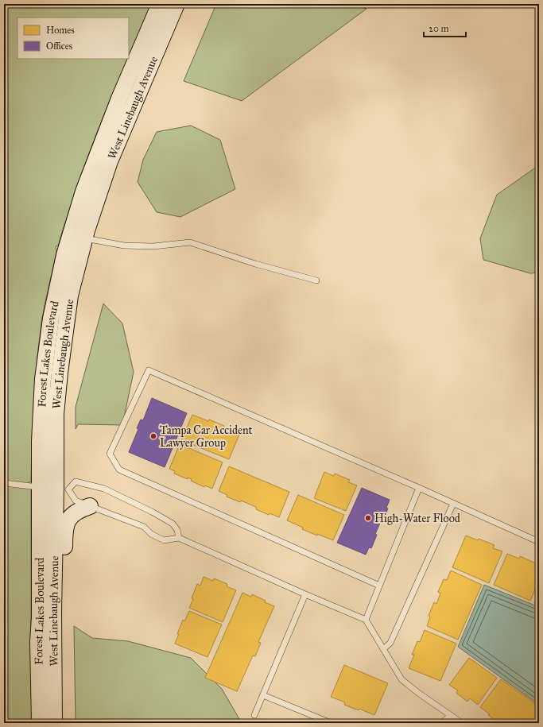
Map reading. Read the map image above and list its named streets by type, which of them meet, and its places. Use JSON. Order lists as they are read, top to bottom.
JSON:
{
  "streets": {
    "main road": ["West Linebaugh Avenue", "Forest Lakes Boulevard"]
  },
  "crossings": [
    ["West Linebaugh Avenue", "Forest Lakes Boulevard"]
  ],
  "places": ["Tampa Car Accident Lawyer Group", "High-Water Flood"],
  "legend": ["Homes", "Offices"],
  "scale_bar": "20 m"
}
